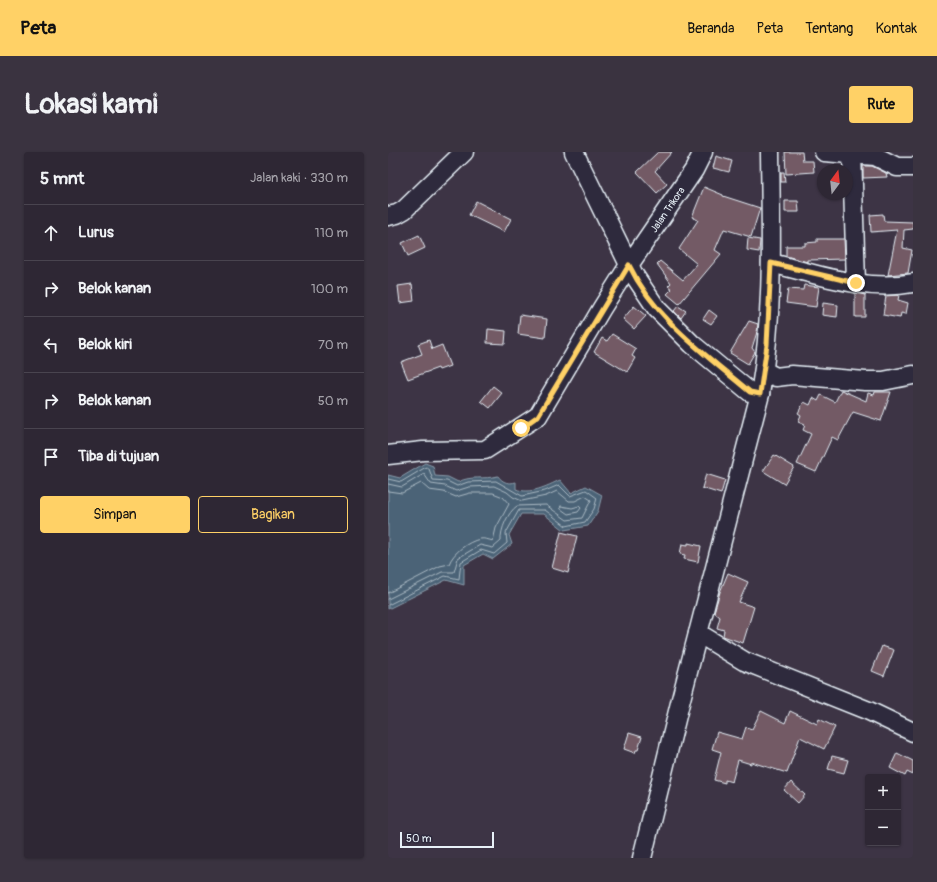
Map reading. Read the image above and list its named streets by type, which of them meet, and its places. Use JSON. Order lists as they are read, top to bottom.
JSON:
{
  "streets": {
    "street": ["Jalan Trikora"]
  },
  "scale_bar": "50 m",
  "north": "top",
  "page": {
    "header": "Peta",
    "nav": [
      "Beranda",
      "Peta",
      "Tentang",
      "Kontak"
    ],
    "buttons": [
      "Rute",
      ["Simpan", "Bagikan"]
    ],
    "title": "Lokasi kami",
    "heading": ["5 mnt", "Jalan kaki · 330 m"],
    "list": [
      ["Lurus", "110 m"],
      ["Belok kanan", "100 m"],
      ["Belok kiri", "70 m"],
      ["Belok kanan", "50 m"],
      "Tiba di tujuan"
    ],
    "map_buttons": ["+", "−"],
    "scale": "50 m"
  }
}
